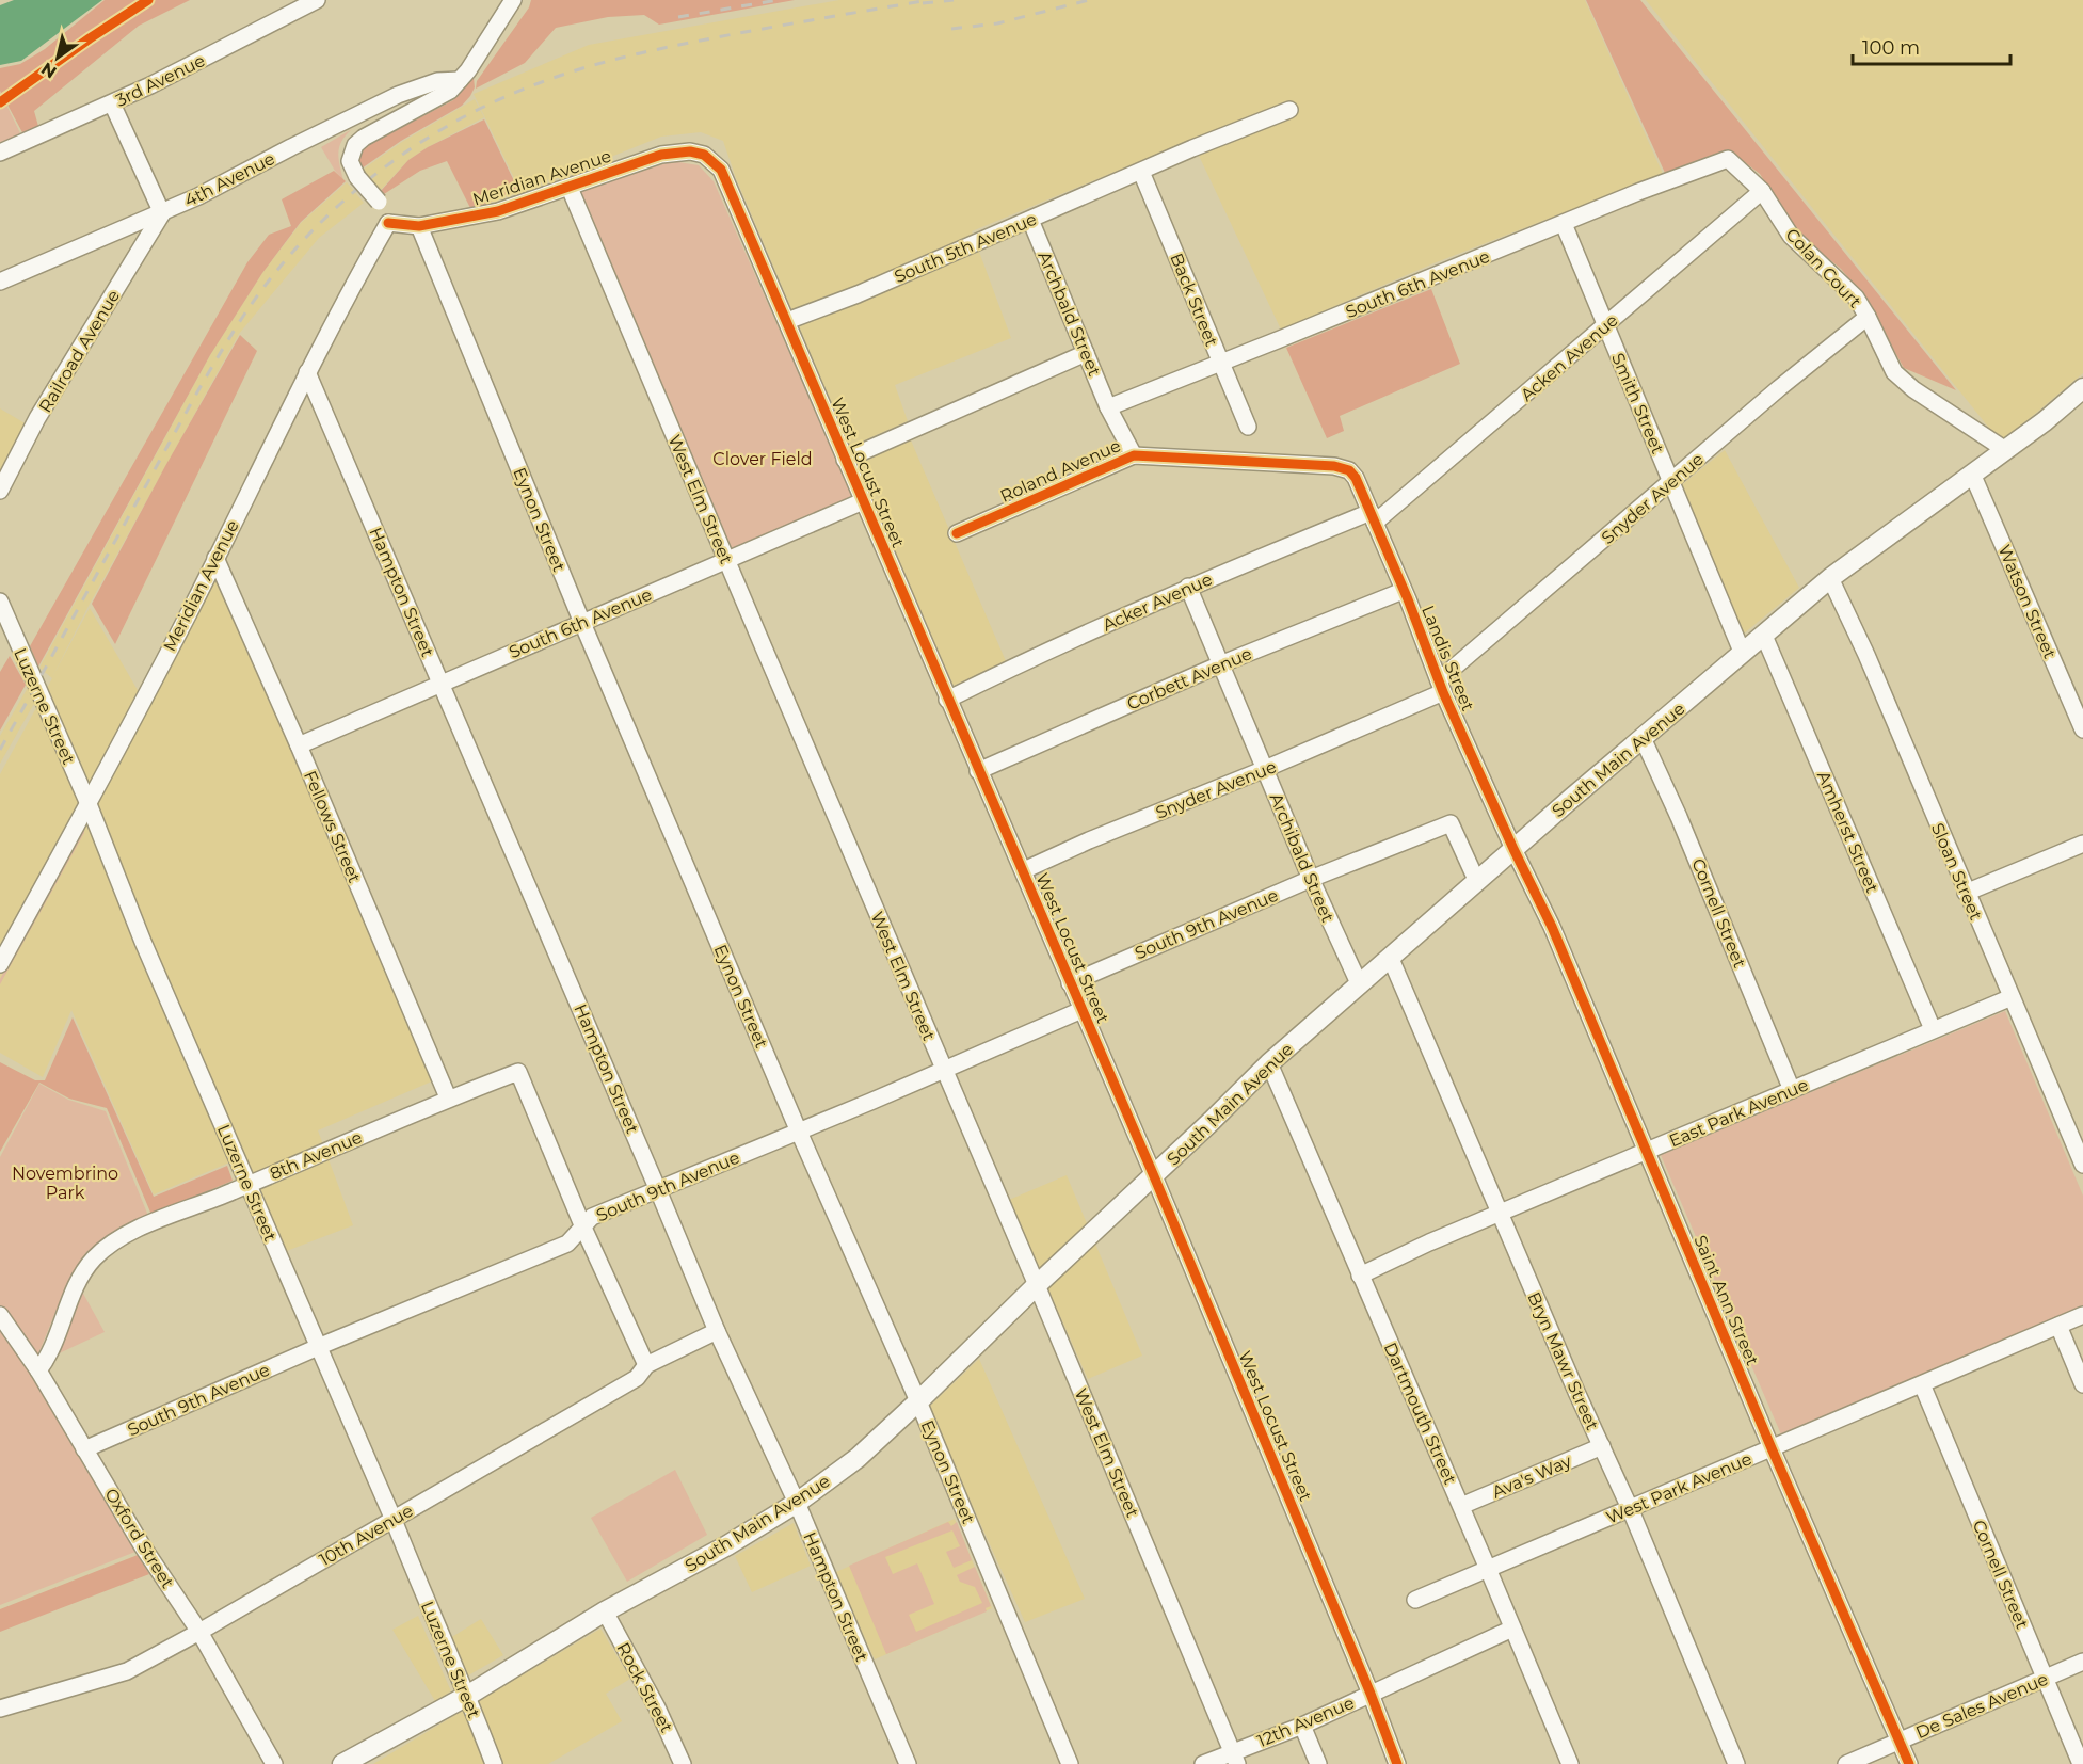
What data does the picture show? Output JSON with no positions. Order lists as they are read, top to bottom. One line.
{"streets":{"main road":["South Main Avenue"],"street":["3rd Avenue","Meridian Avenue","4th Avenue","South 5th Avenue","Colan Court","South 6th Avenue","Back Street","Archbald Street","Railroad Avenue","Acken Avenue","Smith Street","Roland Avenue","West Locust Street","Snyder Avenue","West Elm Street","Eynon Street","Hampton Street","Acker Avenue","Watson Street","Landis Street","Corbett Avenue","Luzerne Street","Fellows Street","Amherst Street","Archibald Street","Sloan Street","Cornell Street","South 9th Avenue","East Park Avenue","8th Avenue","Saint Ann Street","Bryn Mawr Street","Dartmouth Street","Ava's Way","West Park Avenue","10th Avenue","Oxford Street","Rock Street","De Sales Avenue","12th Avenue"]},"crossings":[["Meridian Avenue","West Locust Street"],["Meridian Avenue","West Elm Street"],["Meridian Avenue","Eynon Street"],["Meridian Avenue","Hampton Street"],["Meridian Avenue","Luzerne Street"],["Meridian Avenue","Fellows Street"],["4th Avenue","Railroad Avenue"],["South 5th Avenue","Back Street"],["South 5th Avenue","Archbald Street"],["South 5th Avenue","West Locust Street"],["Colan Court","South 6th Avenue"],["Colan Court","Acken Avenue"],["Colan Court","Snyder Avenue"],["Colan Court","South Main Avenue"],["South 6th Avenue","Back Street"],["South 6th Avenue","Archbald Street"],["South 6th Avenue","Smith Street"],["South 6th Avenue","West Locust Street"],["South 6th Avenue","West Elm Street"],["South 6th Avenue","Eynon Street"],["South 6th Avenue","Hampton Street"],["South 6th Avenue","Fellows Street"],["Acken Avenue","Smith Street"],["Acken Avenue","Acker Avenue"],["Acken Avenue","Landis Street"],["Smith Street","Snyder Avenue"],["Smith Street","South Main Avenue"],["Roland Avenue","Landis Street"],["West Locust Street","Snyder Avenue"],["West Locust Street","Acker Avenue"],["West Locust Street","Corbett Avenue"],["West Locust Street","South Main Avenue"],["West Locust Street","South 9th Avenue"],["West Locust Street","12th Avenue"],["Snyder Avenue","Landis Street"],["Snyder Avenue","Archibald Street"],["West Elm Street","South Main Avenue"],["West Elm Street","South 9th Avenue"],["West Elm Street","12th Avenue"],["Eynon Street","South Main Avenue"],["Eynon Street","South 9th Avenue"],["Hampton Street","South Main Avenue"],["Hampton Street","South 9th Avenue"],["Hampton Street","10th Avenue"],["Acker Avenue","Landis Street"],["Acker Avenue","Archibald Street"],["Watson Street","South Main Avenue"],["Landis Street","Corbett Avenue"],["Landis Street","South Main Avenue"],["Landis Street","Saint Ann Street"],["Corbett Avenue","Archibald Street"],["Luzerne Street","South Main Avenue"],["Luzerne Street","South 9th Avenue"],["Luzerne Street","8th Avenue"],["Luzerne Street","10th Avenue"],["South Main Avenue","Amherst Street"],["South Main Avenue","Archibald Street"],["South Main Avenue","Sloan Street"],["South Main Avenue","Cornell Street"],["South Main Avenue","South 9th Avenue"],["South Main Avenue","Saint Ann Street"],["South Main Avenue","Bryn Mawr Street"],["South Main Avenue","Dartmouth Street"],["South Main Avenue","Rock Street"],["Fellows Street","8th Avenue"],["Amherst Street","East Park Avenue"],["Archibald Street","South 9th Avenue"],["Sloan Street","East Park Avenue"],["Cornell Street","East Park Avenue"],["Cornell Street","West Park Avenue"],["Cornell Street","De Sales Avenue"],["South 9th Avenue","8th Avenue"],["South 9th Avenue","Oxford Street"],["East Park Avenue","Saint Ann Street"],["East Park Avenue","Bryn Mawr Street"],["East Park Avenue","Dartmouth Street"],["8th Avenue","Oxford Street"],["Saint Ann Street","West Park Avenue"],["Saint Ann Street","De Sales Avenue"],["Bryn Mawr Street","Ava's Way"],["Bryn Mawr Street","West Park Avenue"],["Dartmouth Street","Ava's Way"],["Dartmouth Street","West Park Avenue"],["Dartmouth Street","12th Avenue"],["10th Avenue","Oxford Street"]],"parks":["Clover Field","Novembrino Park"],"scale_bar":"100 m","north":"bottom left"}
